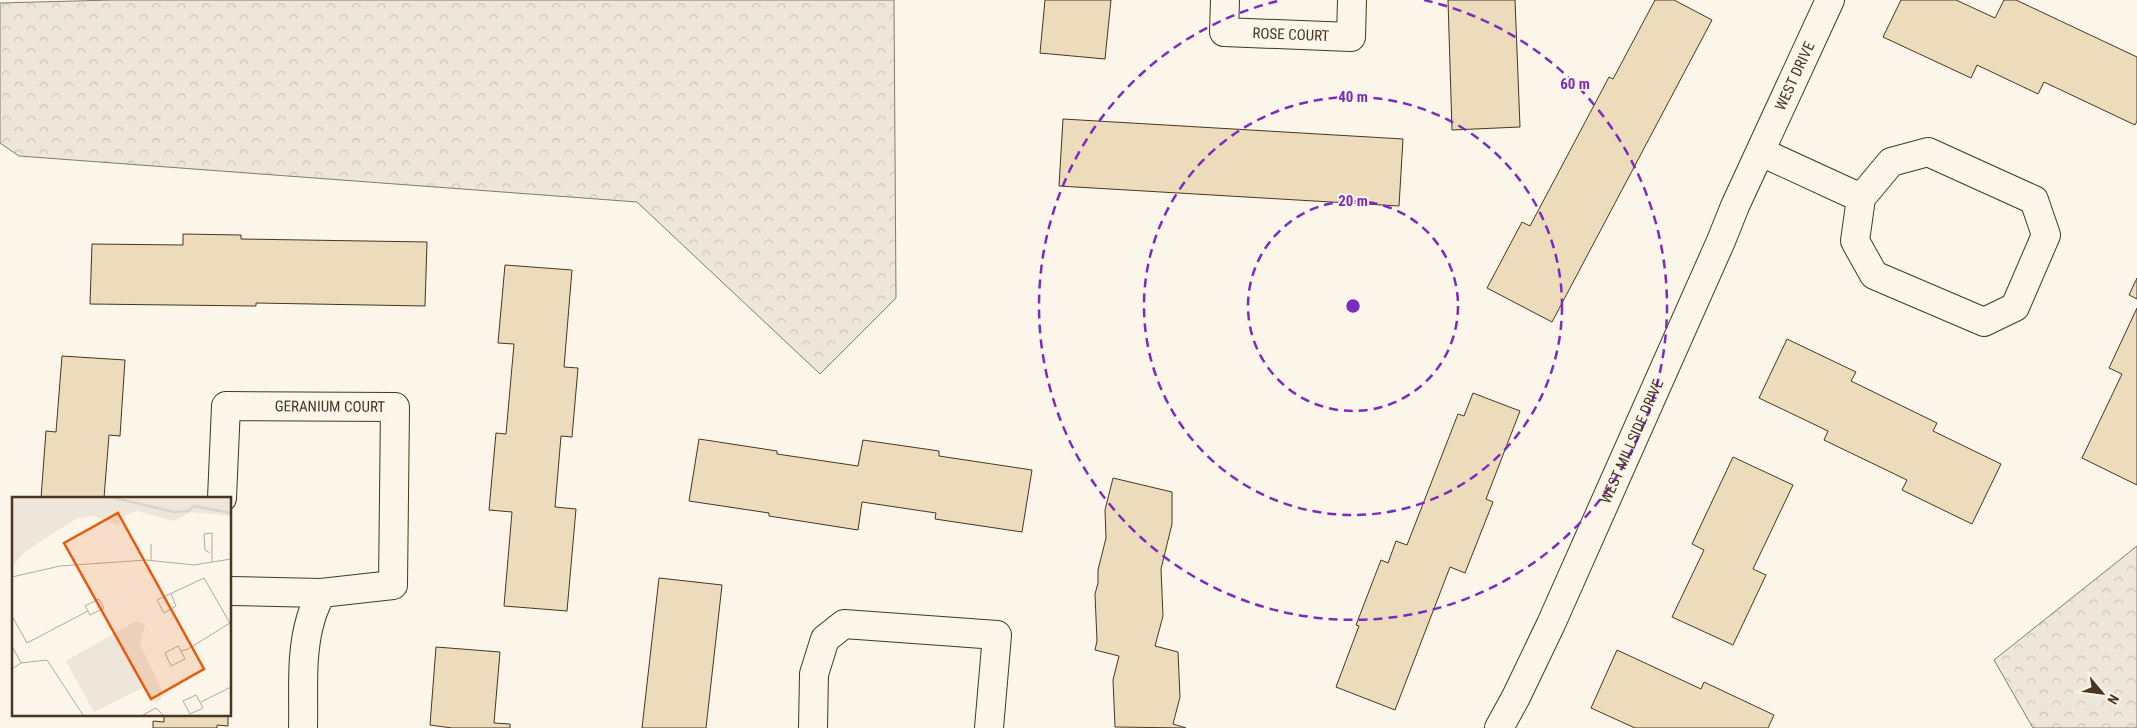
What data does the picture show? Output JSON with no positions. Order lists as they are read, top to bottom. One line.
{"streets":{"street":["ROSE COURT","WEST DRIVE","GERANIUM COURT","WEST MILLSIDE DRIVE"]},"crossings":[["WEST DRIVE","WEST MILLSIDE DRIVE"]],"north":"bottom right","rings":["60 m","40 m","20 m"]}
